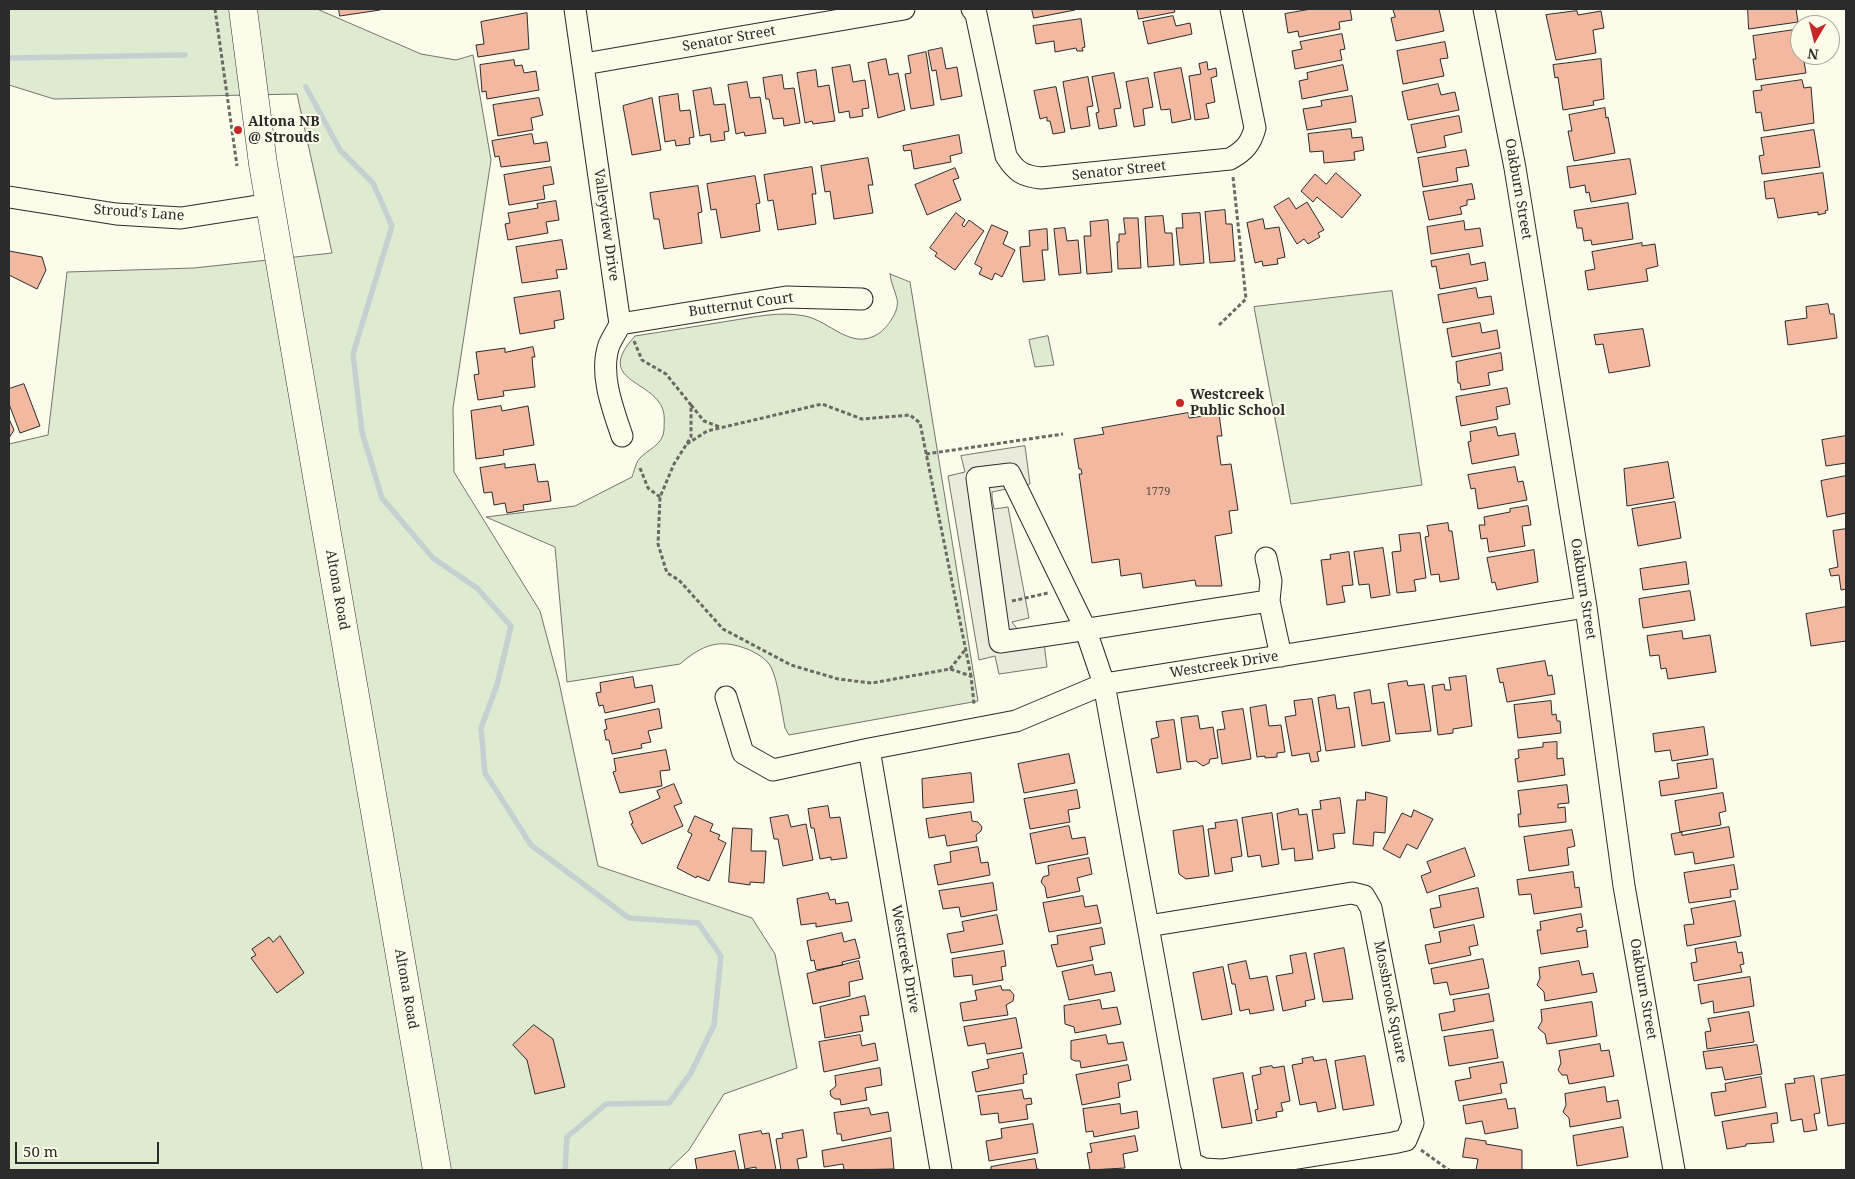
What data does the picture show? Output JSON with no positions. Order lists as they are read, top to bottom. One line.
{"streets":{"main road":["Altona Road"],"street":["Senator Street","Oakburn Street","Stroud's Lane","Valleyview Drive","Butternut Court","Westcreek Drive","Mossbrook Square"]},"crossings":[["Senator Street","Valleyview Drive"],["Oakburn Street","Westcreek Drive"],["Stroud's Lane","Altona Road"],["Valleyview Drive","Butternut Court"]],"places":["Altona NB @ Strouds","Westcreek Public School"],"house_numbers":["1779"],"scale_bar":"50 m","north":"bottom"}
